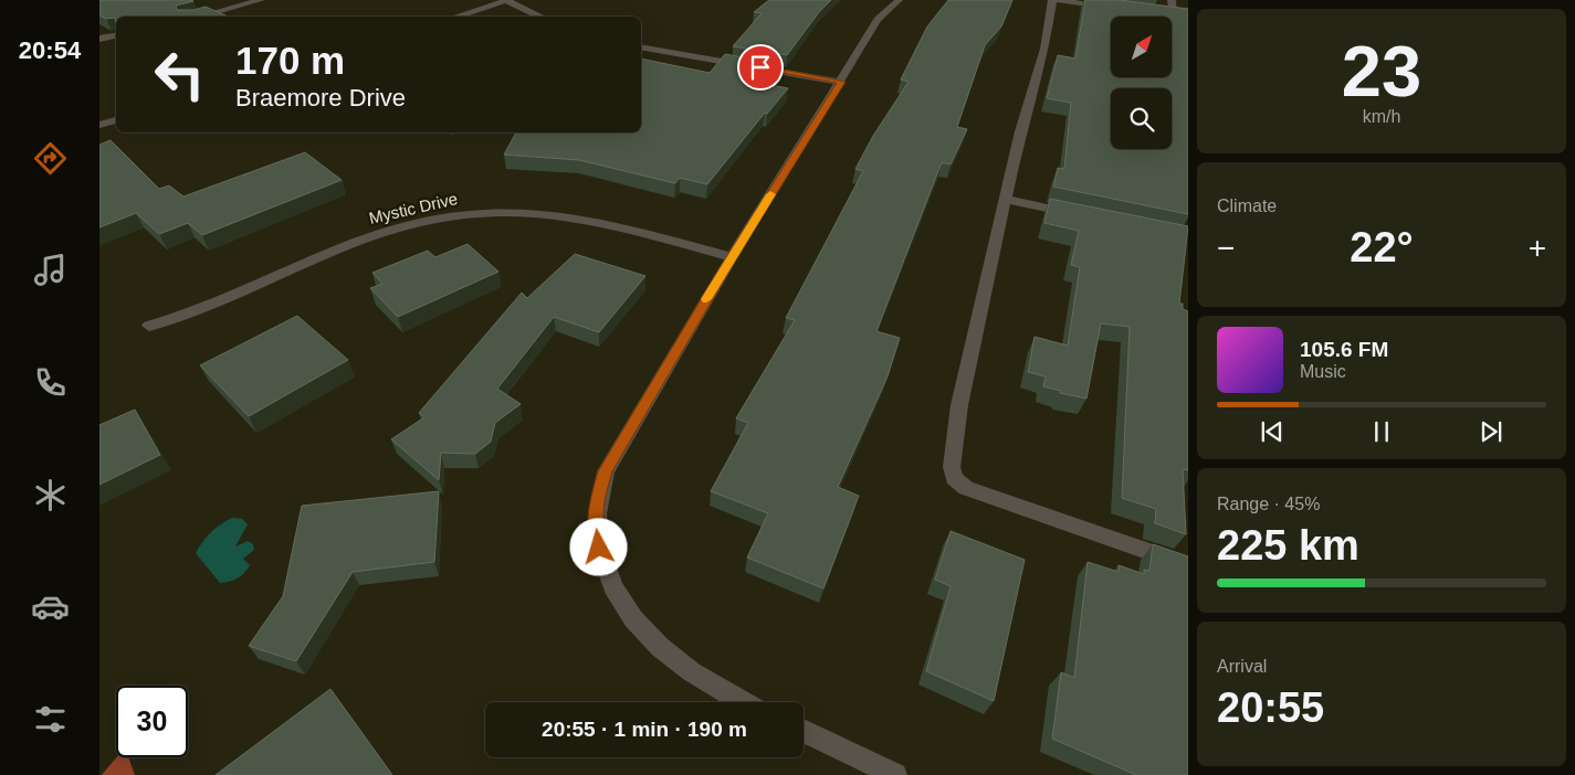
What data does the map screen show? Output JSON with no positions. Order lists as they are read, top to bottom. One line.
{"streets":{"street":["Mystic Drive"]},"north":"top right","page":{"tabs":"20:54","tile":[["23","km/h"],"Climate",["Range · 45%","225 km"],["Arrival","20:55"]],"turn":["170 m","Braemore Drive"],"heat":["−","22°","+"],"song":["105.6 FM","Music"],"limit":"30","trip":"20:55 · 1 min · 190 m"}}
